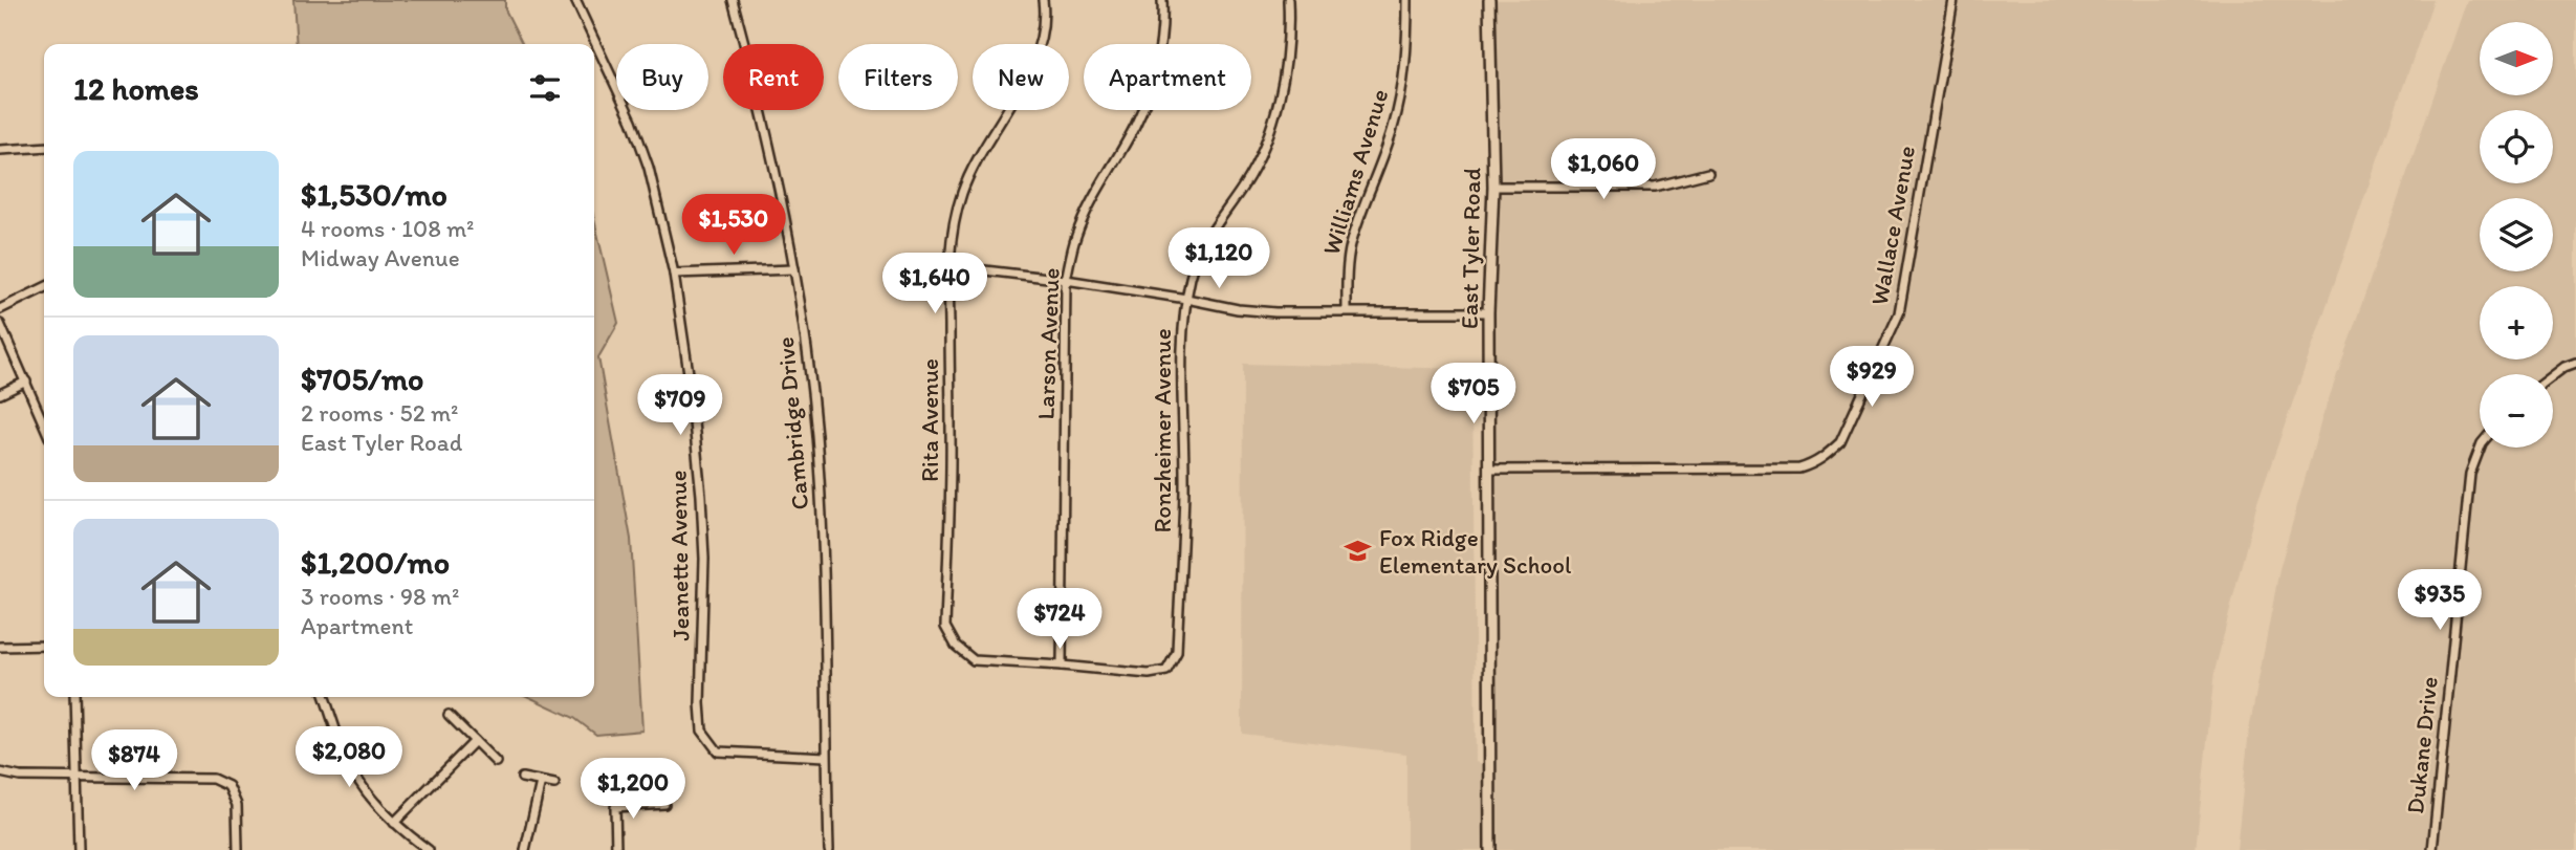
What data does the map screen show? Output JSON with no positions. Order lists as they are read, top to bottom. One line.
{"streets":{"street":["Williams Avenue","Wallace Avenue","East Tyler Road","Larson Avenue","Rita Avenue","Cambridge Drive","Ronzheimer Avenue","Jeanette Avenue","Dukane Drive"]},"crossings":[["Wallace Avenue","East Tyler Road"],["Larson Avenue","Rita Avenue"],["Larson Avenue","Ronzheimer Avenue"],["Rita Avenue","Ronzheimer Avenue"],["Cambridge Drive","Jeanette Avenue"]],"places":{"school or university":["Fox Ridge Elementary School"]},"north":"right","page":{"map_buttons":["+","−"],"chip":["Buy","Rent","Filters","New","Apartment"],"heading":"12 homes","list":[{"name":"$1,530/mo","note":"4 rooms · 108 m² · Midway Avenue"},{"name":"$705/mo","note":"2 rooms · 52 m² · East Tyler Road"},{"name":"$1,200/mo","note":"3 rooms · 98 m² · Apartment"}],"price":["$1,060","$1,530","$1,120","$1,640","$929","$705","$709","$935","$724","$2,080","$874","$1,200"]}}
